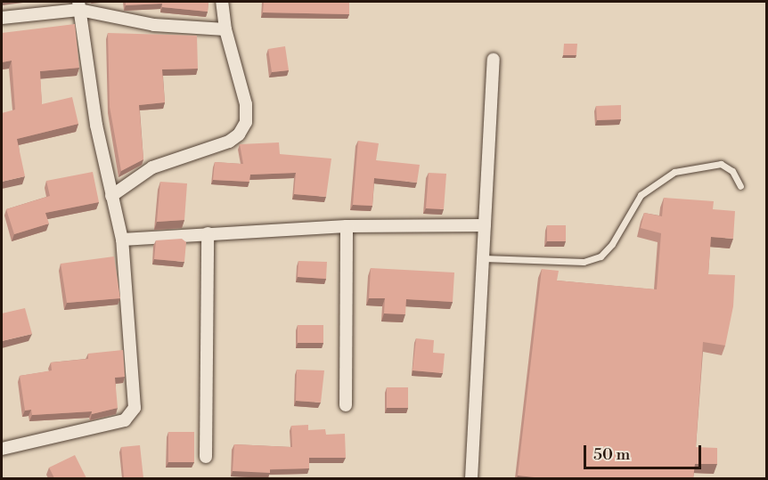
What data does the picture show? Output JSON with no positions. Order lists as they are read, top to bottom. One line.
{"scale_bar":"50 m"}
